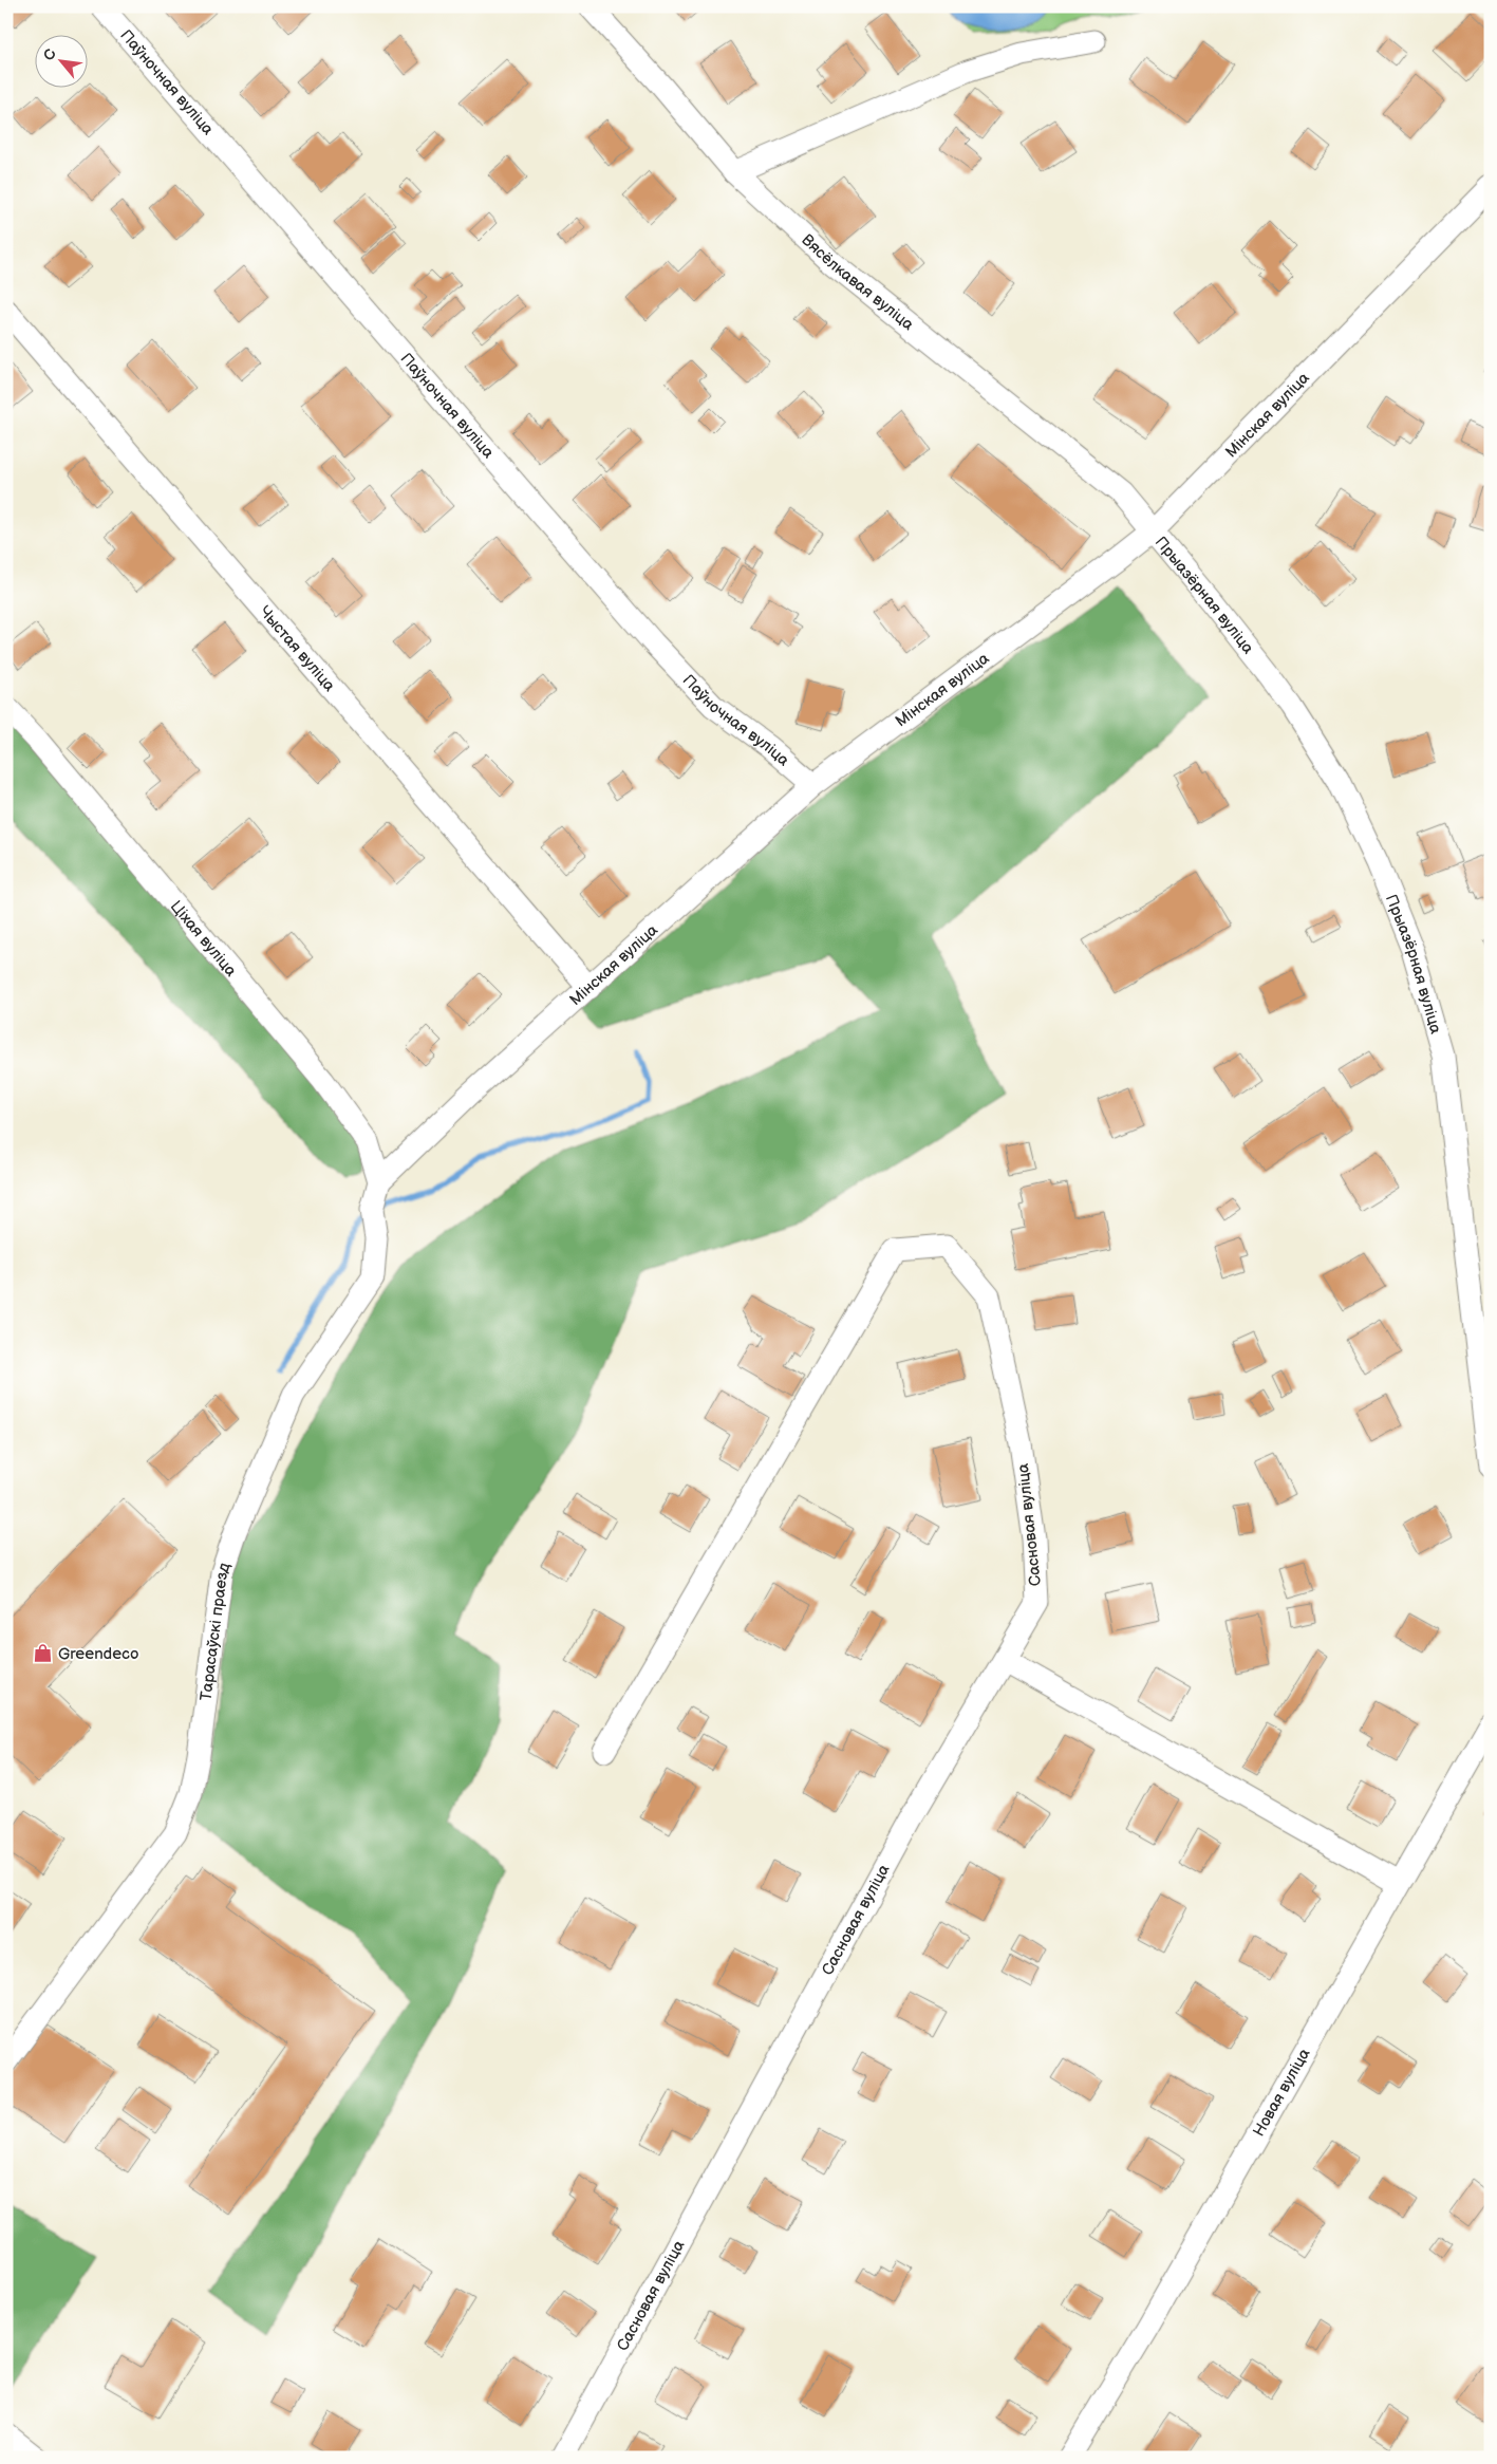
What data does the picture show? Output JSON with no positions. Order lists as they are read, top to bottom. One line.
{"streets":{"street":["Паўночная вуліца","Вясёлкавая вуліца","Мінская вуліца","Прыазёрная вуліца","Чыстая вуліца","Ціхая вуліца","Сасновая вуліца","Тарасаўскі праезд","Новая вуліца"]},"crossings":[["Паўночная вуліца","Мінская вуліца"],["Вясёлкавая вуліца","Мінская вуліца"],["Вясёлкавая вуліца","Прыазёрная вуліца"],["Мінская вуліца","Прыазёрная вуліца"],["Мінская вуліца","Чыстая вуліца"],["Мінская вуліца","Ціхая вуліца"],["Мінская вуліца","Тарасаўскі праезд"],["Ціхая вуліца","Тарасаўскі праезд"]],"places":{"shop":["Greendeco"]},"north":"top left"}
